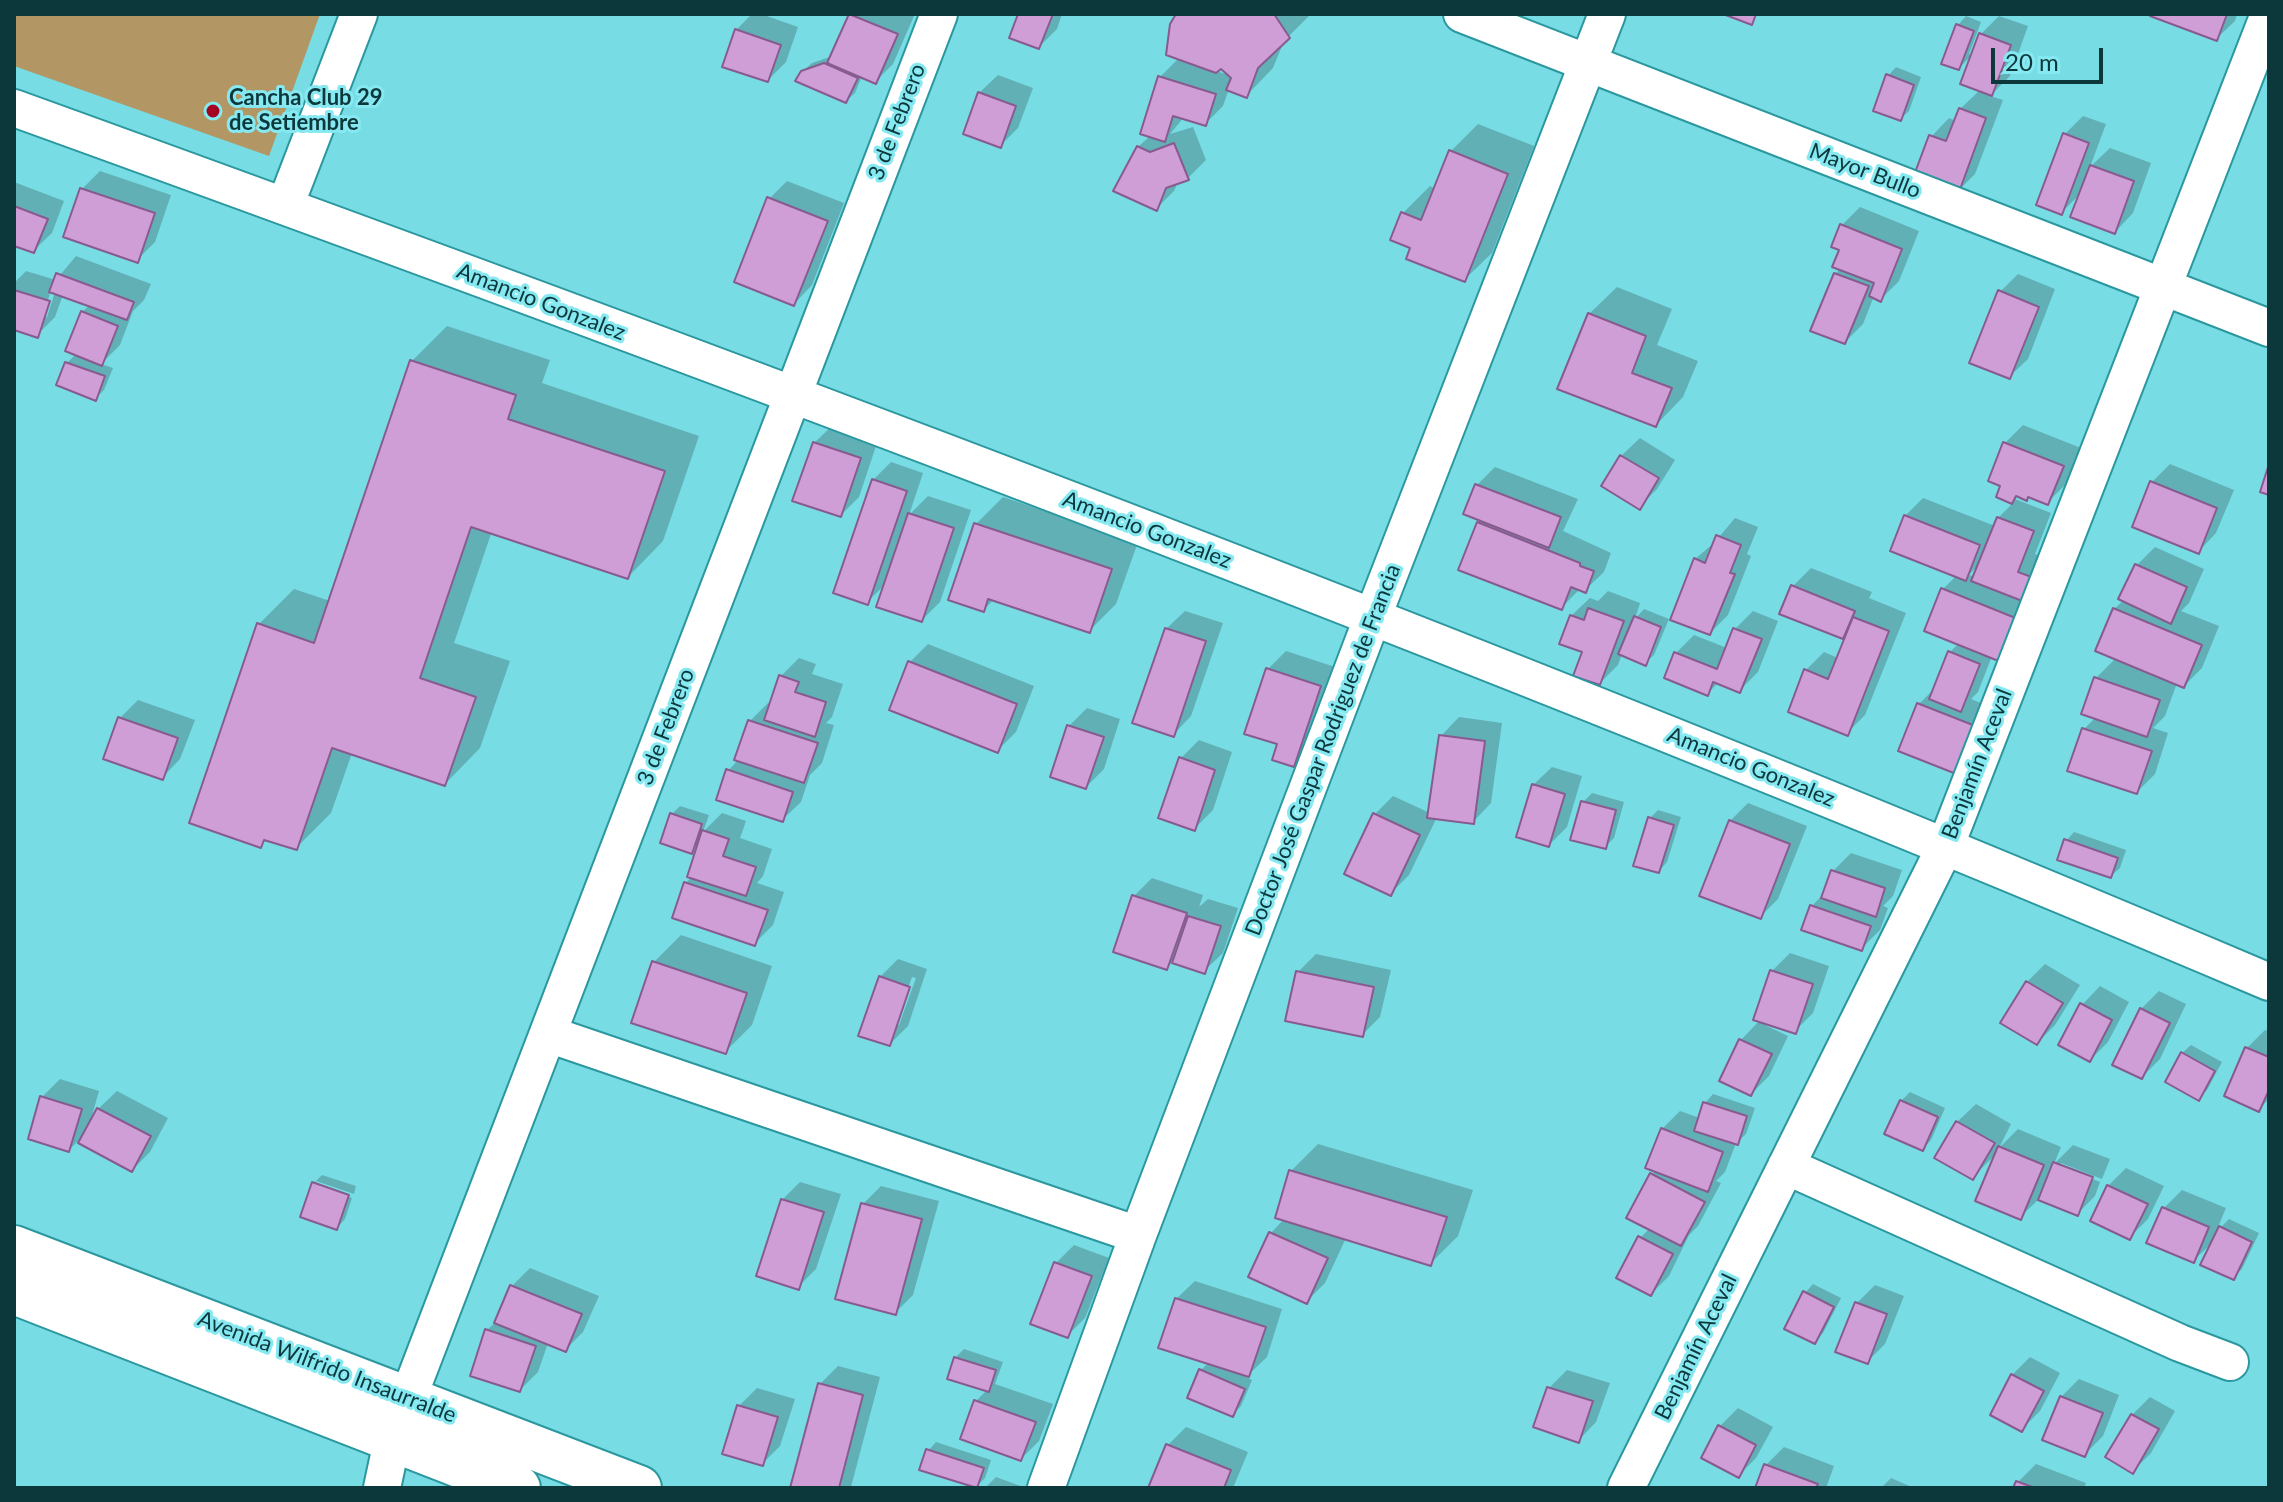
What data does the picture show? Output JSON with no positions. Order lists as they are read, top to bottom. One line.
{"streets":{"street":["3 de Febrero","Mayor Bullo","Amancio Gonzalez","Doctor José Gaspar Rodriguez de Francia","Benjamín Aceval","Avenida Wilfrido Insaurralde"]},"crossings":[["3 de Febrero","Amancio Gonzalez"],["3 de Febrero","Avenida Wilfrido Insaurralde"],["Mayor Bullo","Doctor José Gaspar Rodriguez de Francia"],["Mayor Bullo","Benjamín Aceval"],["Amancio Gonzalez","Doctor José Gaspar Rodriguez de Francia"],["Amancio Gonzalez","Benjamín Aceval"]],"places":["Cancha Club 29 de Setiembre"],"scale_bar":"20 m"}
